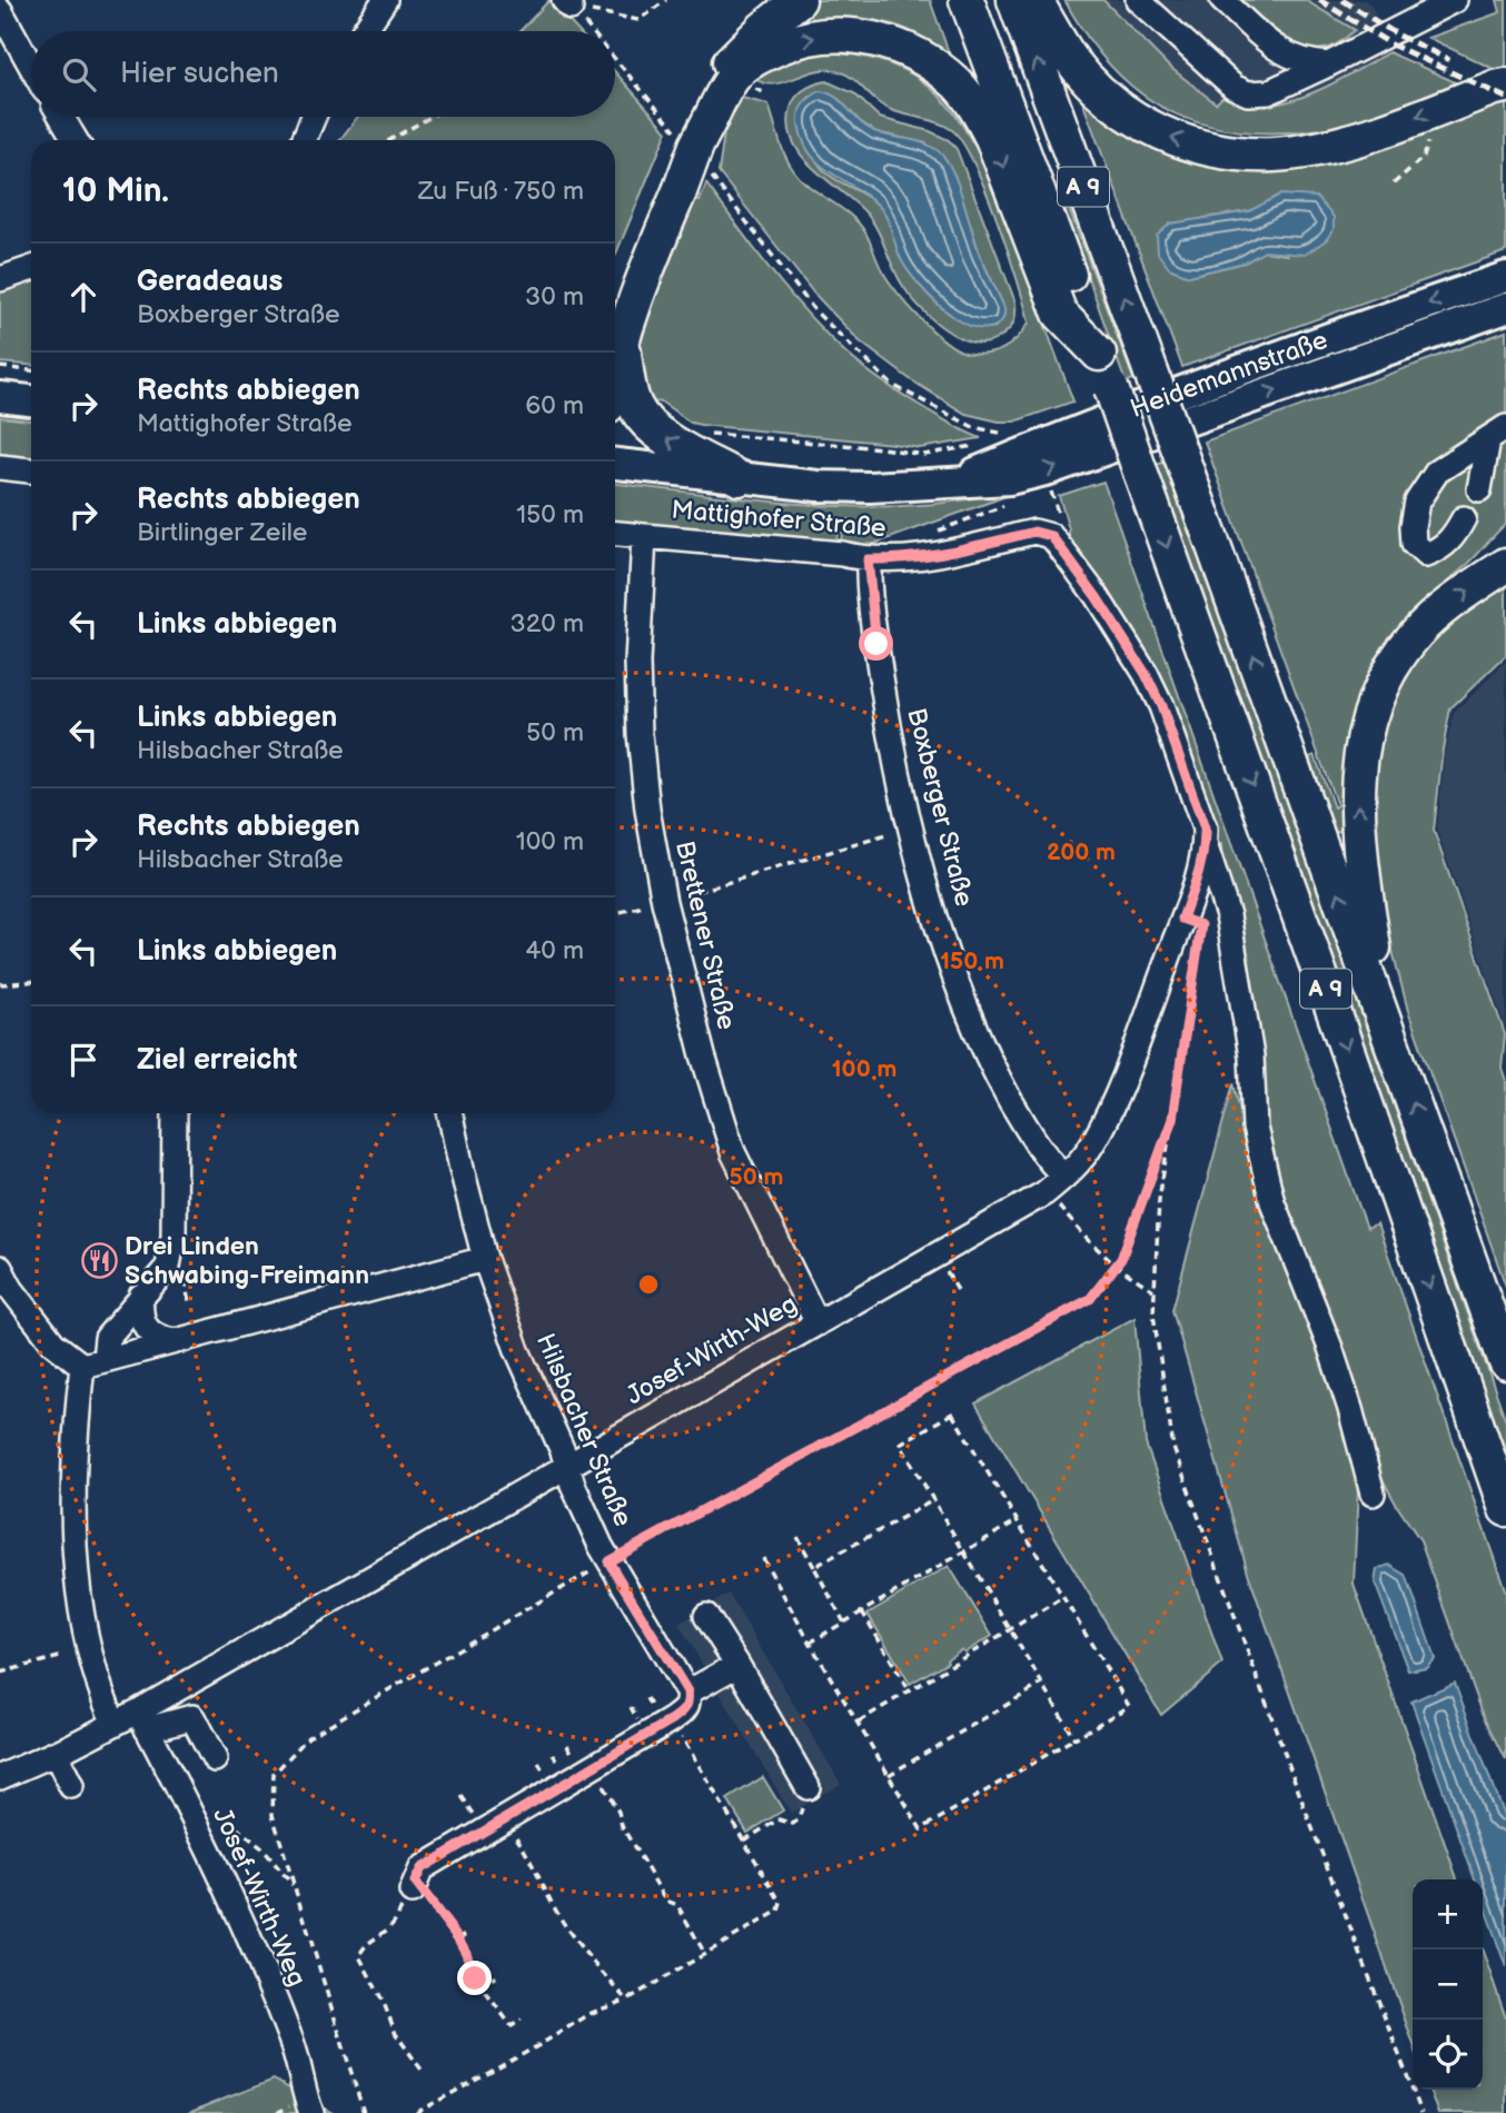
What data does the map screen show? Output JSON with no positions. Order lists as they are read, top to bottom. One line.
{"streets":{"highway":["A 9"],"main road":["Heidemannstraße"],"street":["Mattighofer Straße","Boxberger Straße","Brettener Straße","Josef-Wirth-Weg","Hilsbacher Straße"]},"crossings":[["Mattighofer Straße","Boxberger Straße"],["Mattighofer Straße","Brettener Straße"],["Mattighofer Straße","Josef-Wirth-Weg"],["Boxberger Straße","Josef-Wirth-Weg"],["Brettener Straße","Josef-Wirth-Weg"],["Josef-Wirth-Weg","Hilsbacher Straße"]],"places":{"restaurant":["Drei Linden Schwabing-Freimann"]},"page":{"search":"Hier suchen","heading":["10 Min.","Zu Fuß · 750 m"],"list":[["Geradeaus","Boxberger Straße","30 m"],["Rechts abbiegen","Mattighofer Straße","60 m"],["Rechts abbiegen","Birtlinger Zeile","150 m"],["Links abbiegen","320 m"],["Links abbiegen","Hilsbacher Straße","50 m"],["Rechts abbiegen","Hilsbacher Straße","100 m"],["Links abbiegen","40 m"],"Ziel erreicht"],"map_buttons":["+","−"]},"rings":["200 m","150 m","100 m","50 m"]}
